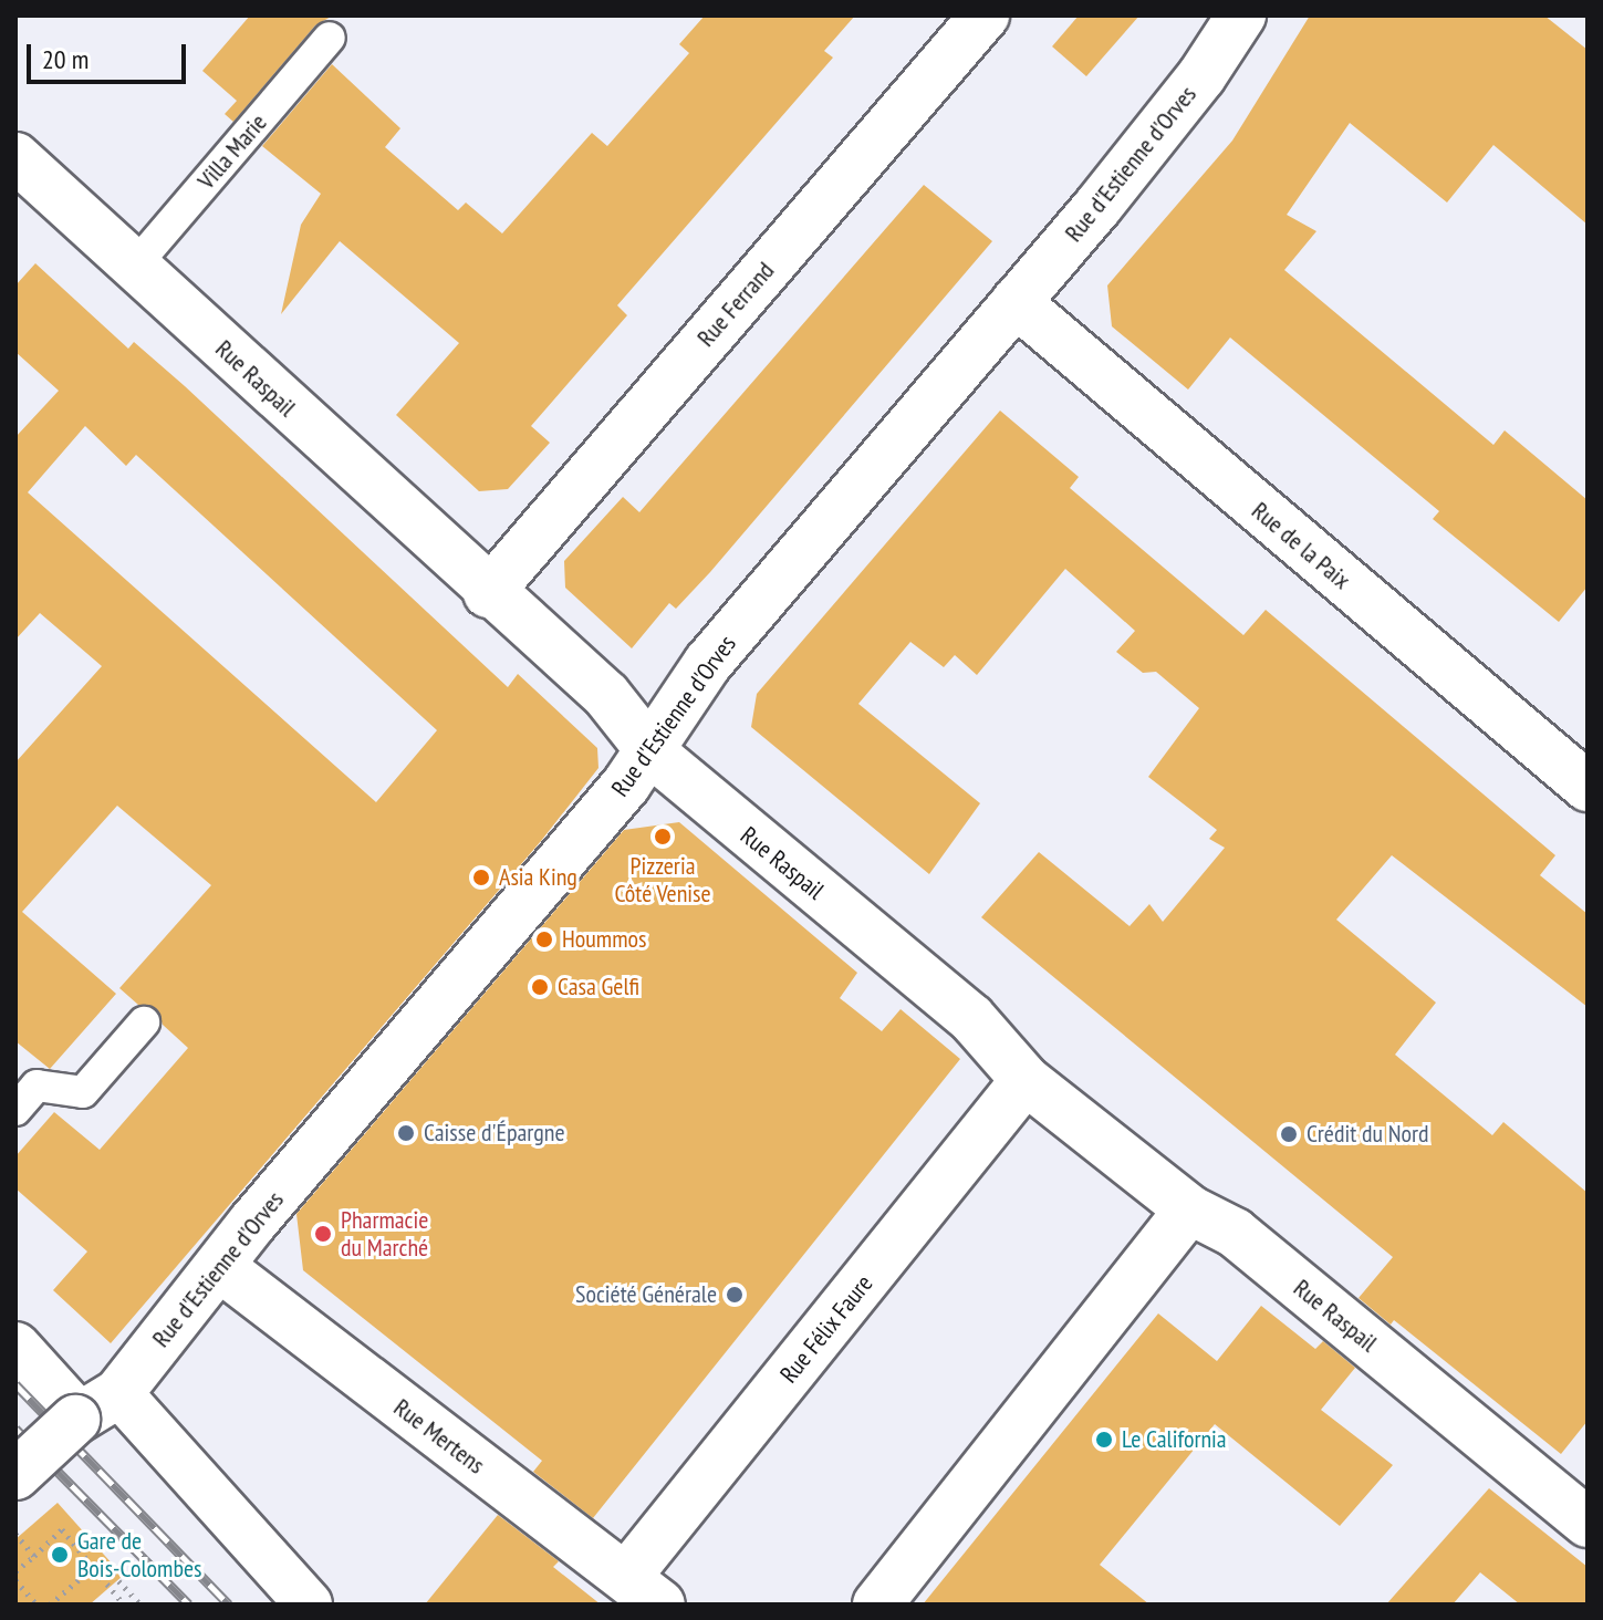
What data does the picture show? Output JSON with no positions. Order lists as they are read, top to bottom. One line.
{"streets":{"street":["Rue d'Estienne d'Orves","Rue Ferrand","Rue Raspail","Rue de la Paix","Rue Félix Faure","Rue Mertens"],"lane":["Villa Marie"]},"crossings":[["Villa Marie","Rue Raspail"],["Rue d'Estienne d'Orves","Rue Raspail"],["Rue d'Estienne d'Orves","Rue de la Paix"],["Rue d'Estienne d'Orves","Rue Mertens"],["Rue Ferrand","Rue Raspail"],["Rue Raspail","Rue Félix Faure"],["Rue Félix Faure","Rue Mertens"]],"places":["Pizzeria Côté Venise","Asia King","Hoummos","Casa Gelfi","Caisse d'Épargne","Crédit du Nord","Pharmacie du Marché","Société Générale","Le California","Gare de Bois-Colombes"],"scale_bar":"20 m"}
